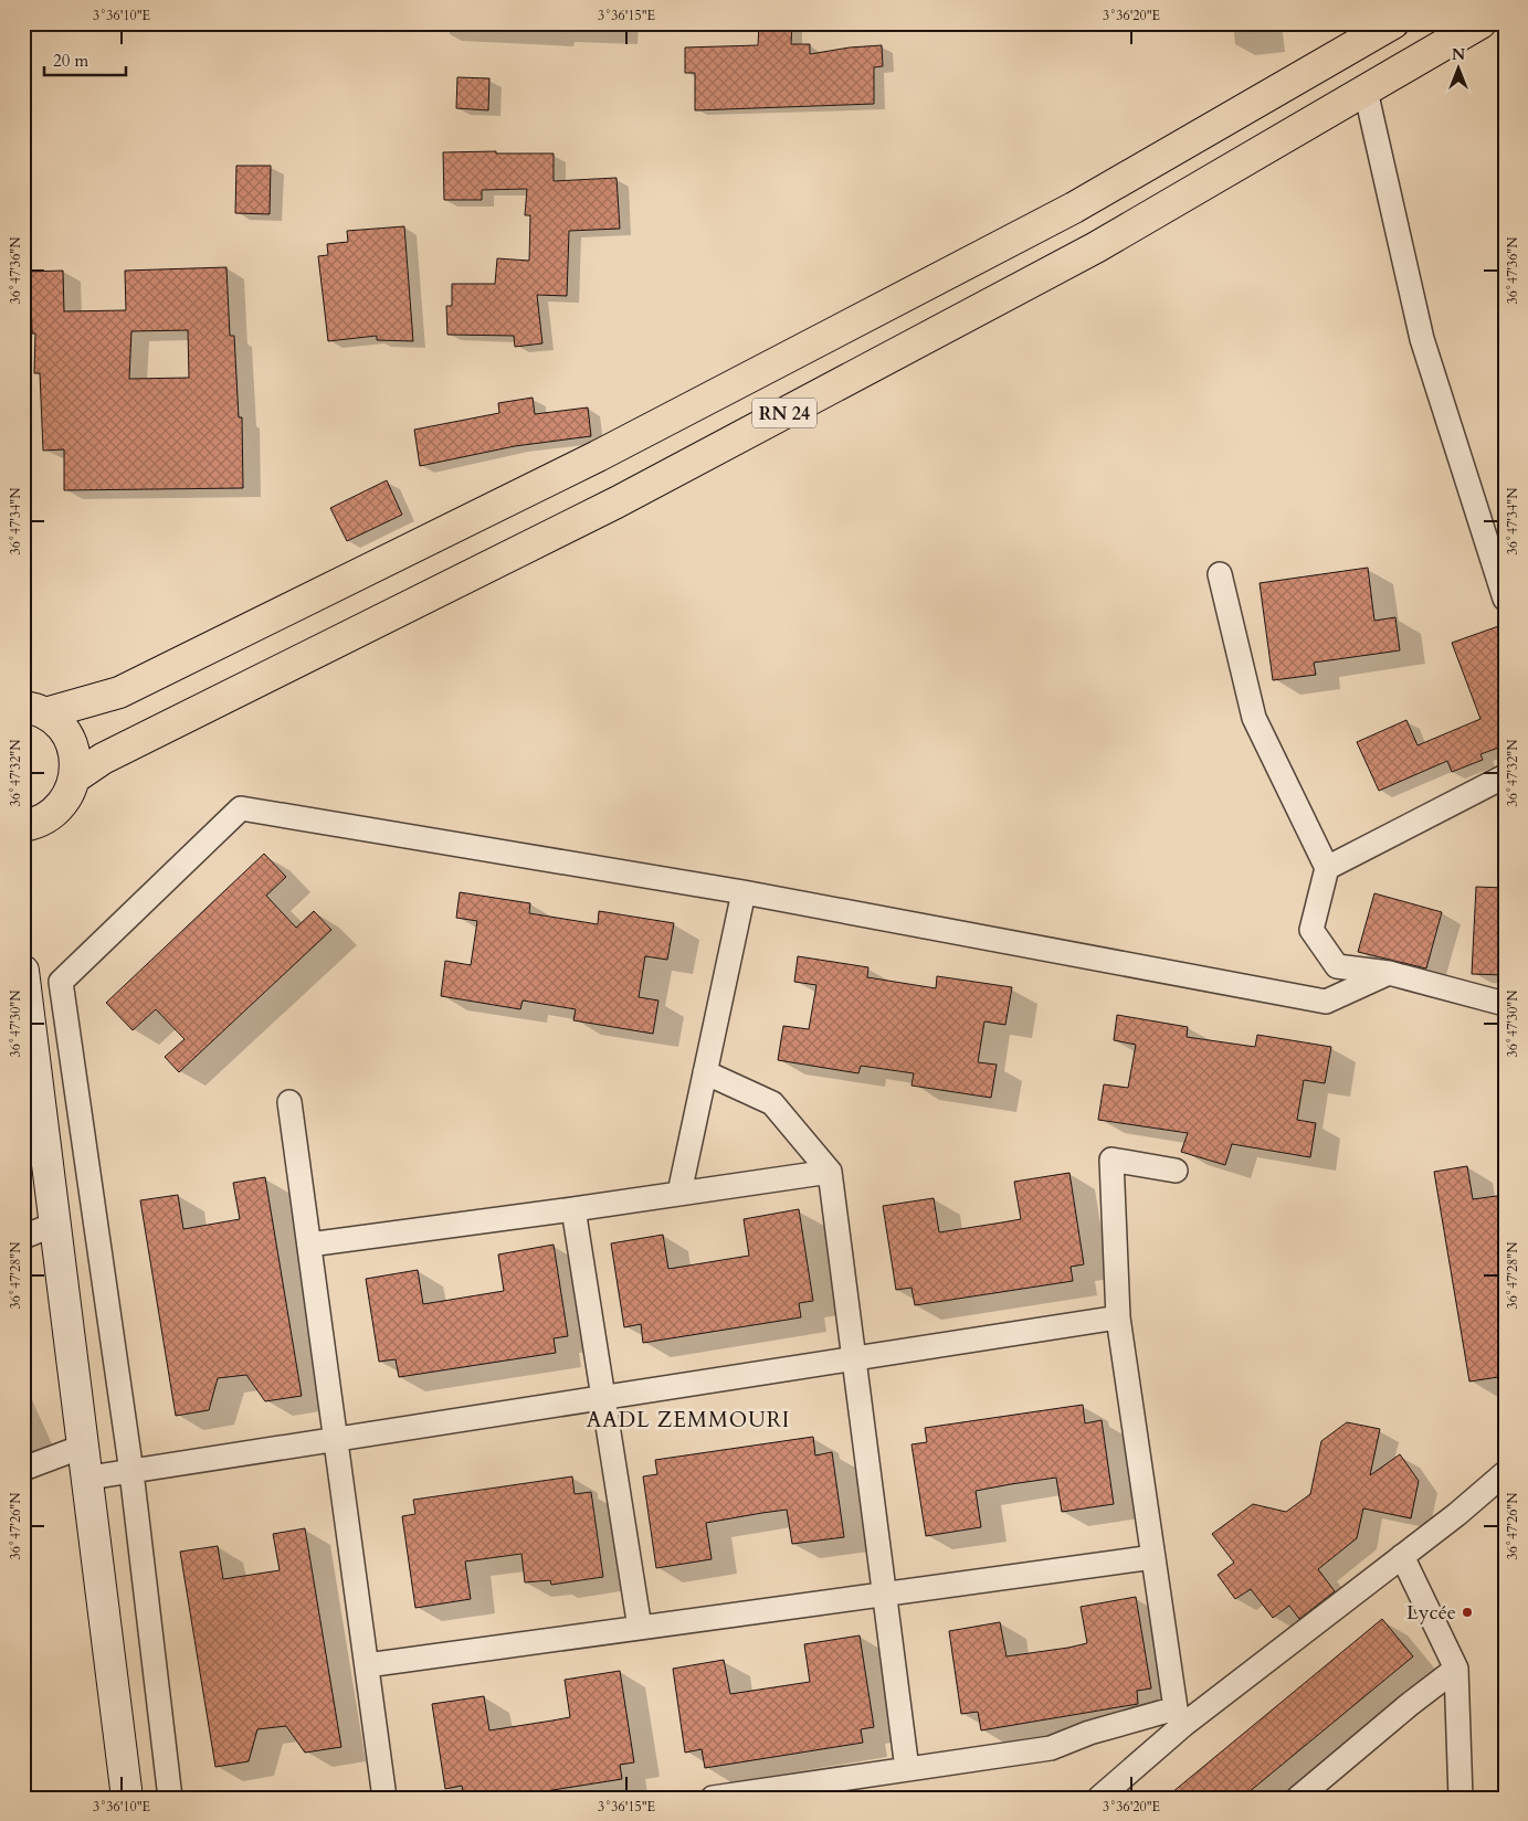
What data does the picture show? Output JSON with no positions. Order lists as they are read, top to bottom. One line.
{"streets":{"highway":["RN 24"]},"districts":["AADL ZEMMOURI"],"places":["Lycée"],"scale_bar":"20 m","north":"top","coordinates":["3°36'10\"E","3°36'15\"E","3°36'20\"E","36°47'36\"N","36°47'34\"N","36°47'32\"N","36°47'30\"N","36°47'28\"N","36°47'26\"N"]}
